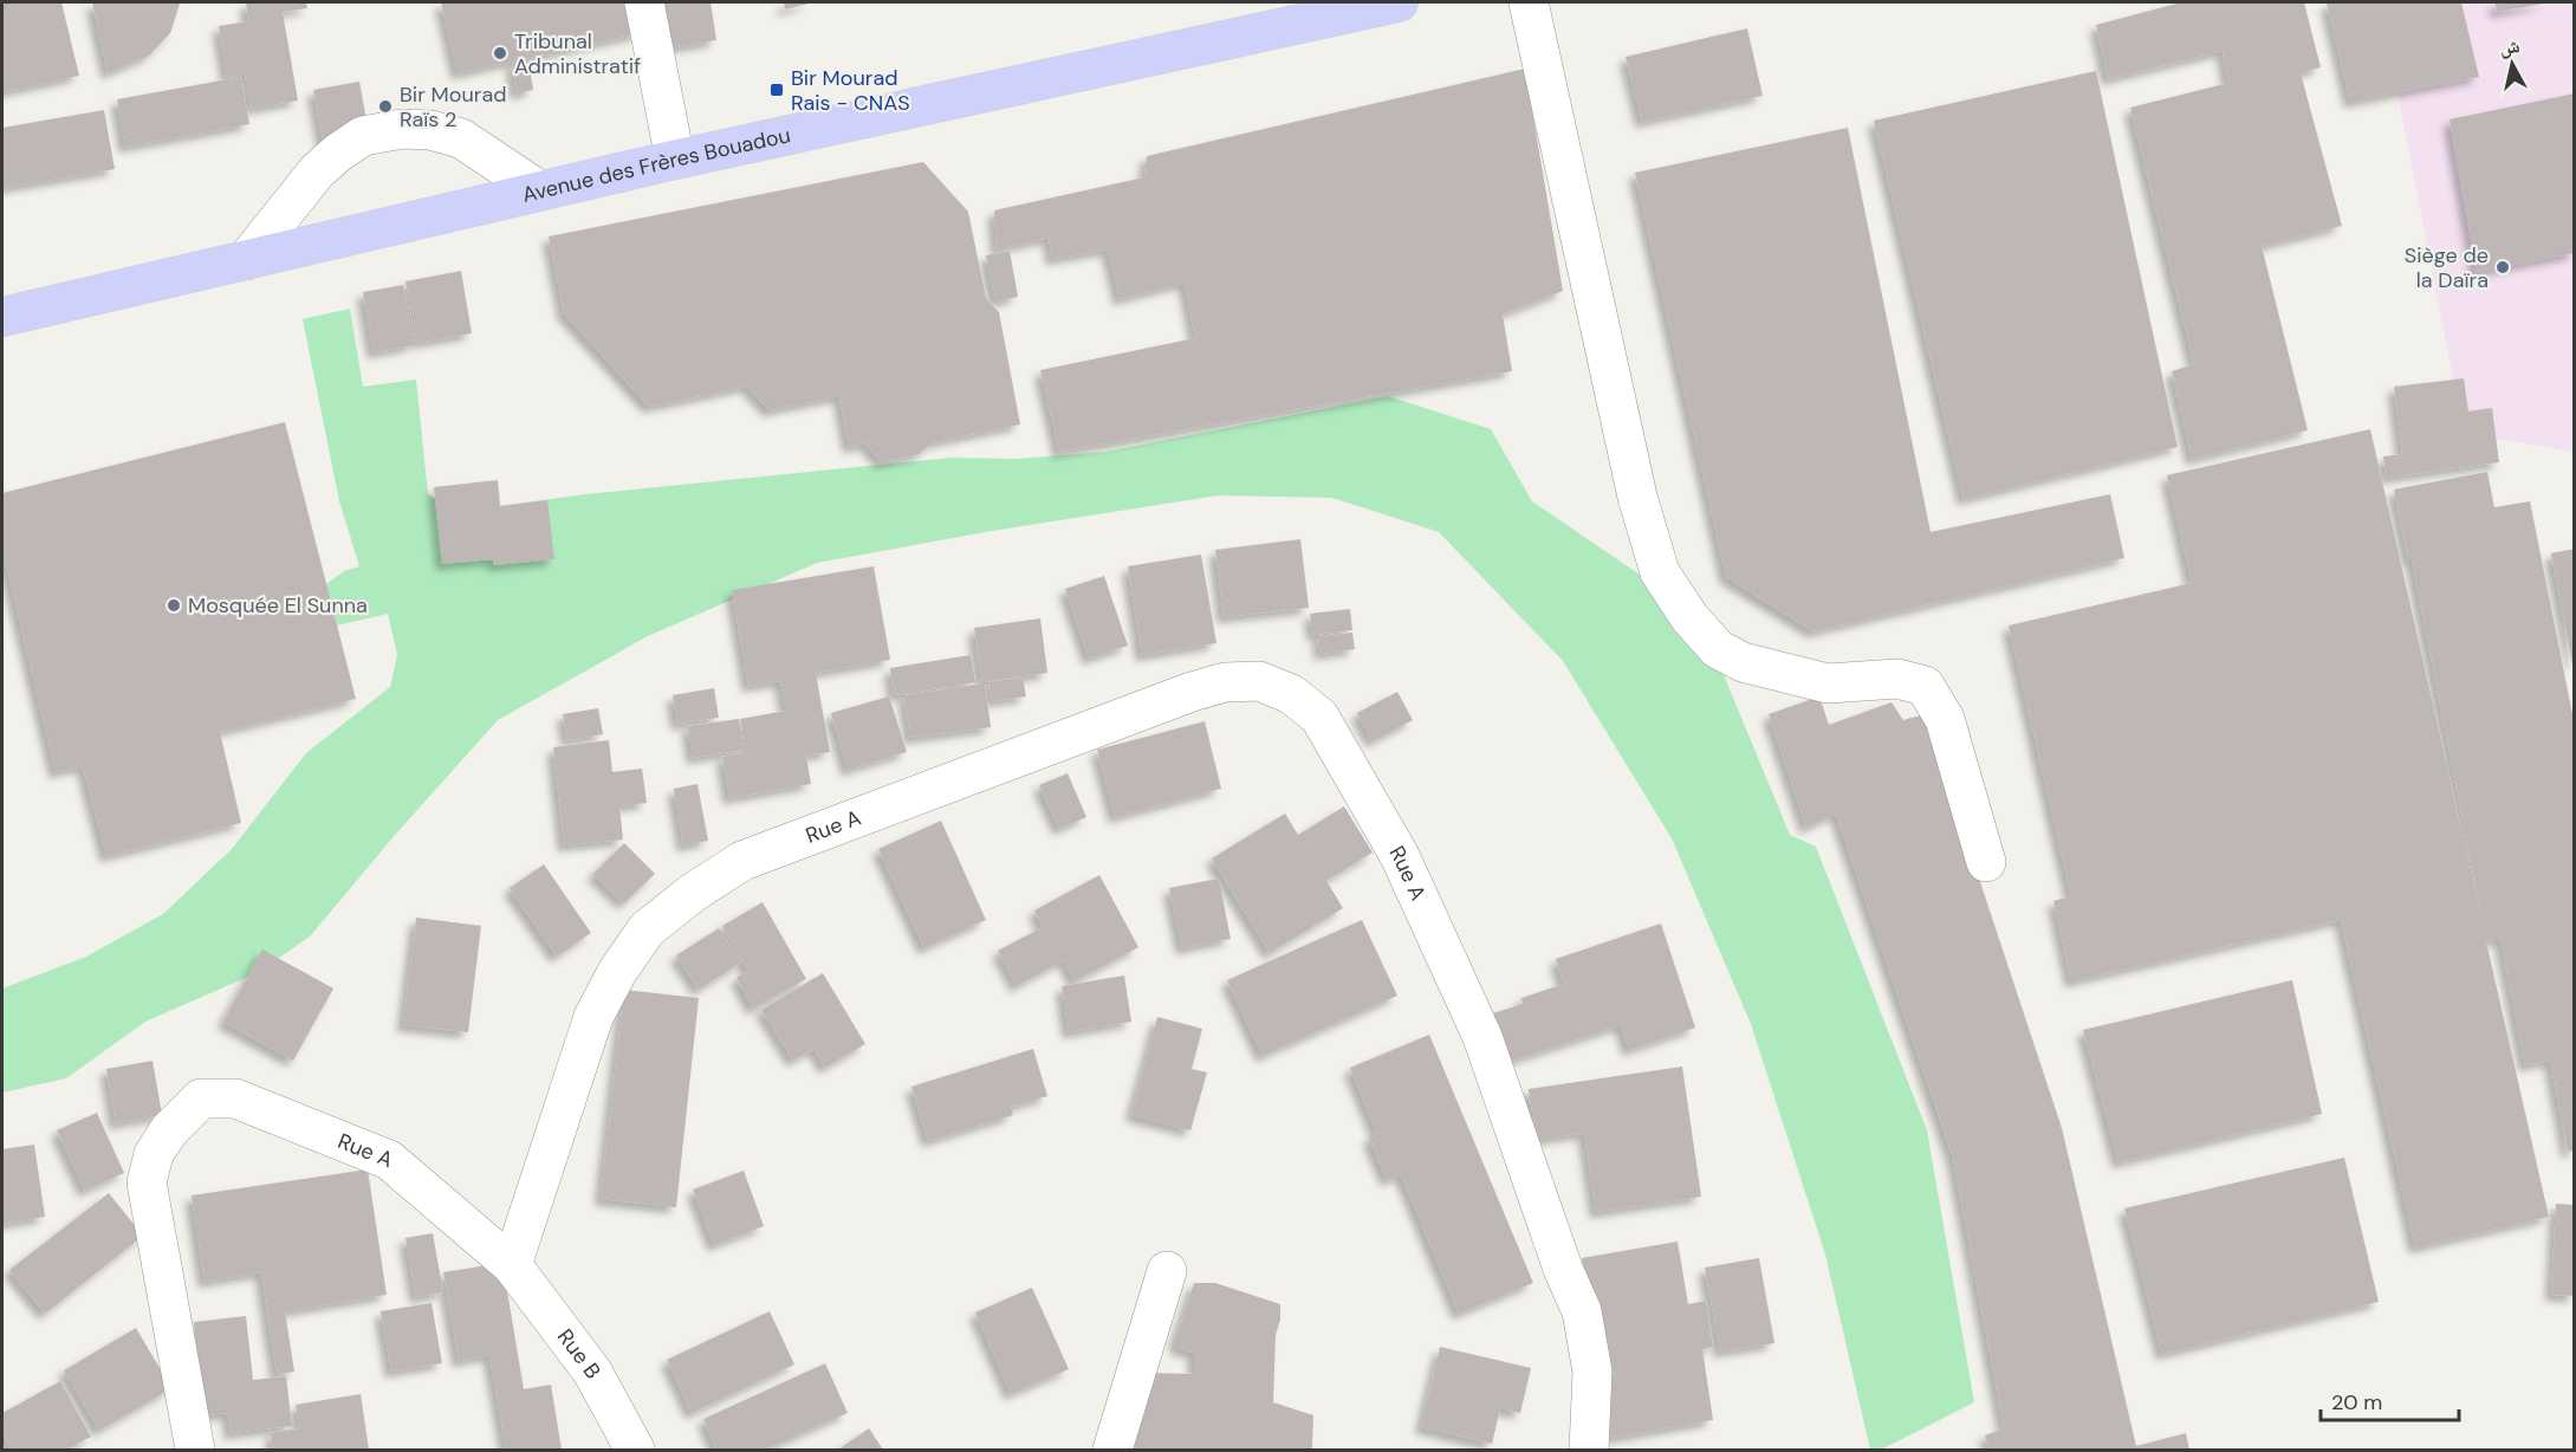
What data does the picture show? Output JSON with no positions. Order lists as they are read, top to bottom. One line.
{"streets":{"main road":["Avenue des Frères Bouadou"],"street":["Rue A","Rue B"]},"crossings":[["Rue A","Rue B"]],"places":{"other":["Tribunal Administratif","Bir Mourad Raïs 2","Siège de la Daïra","Mosquée El Sunna"],"transit":["Bir Mourad Rais - CNAS"]},"scale_bar":"20 m","north":"top"}
